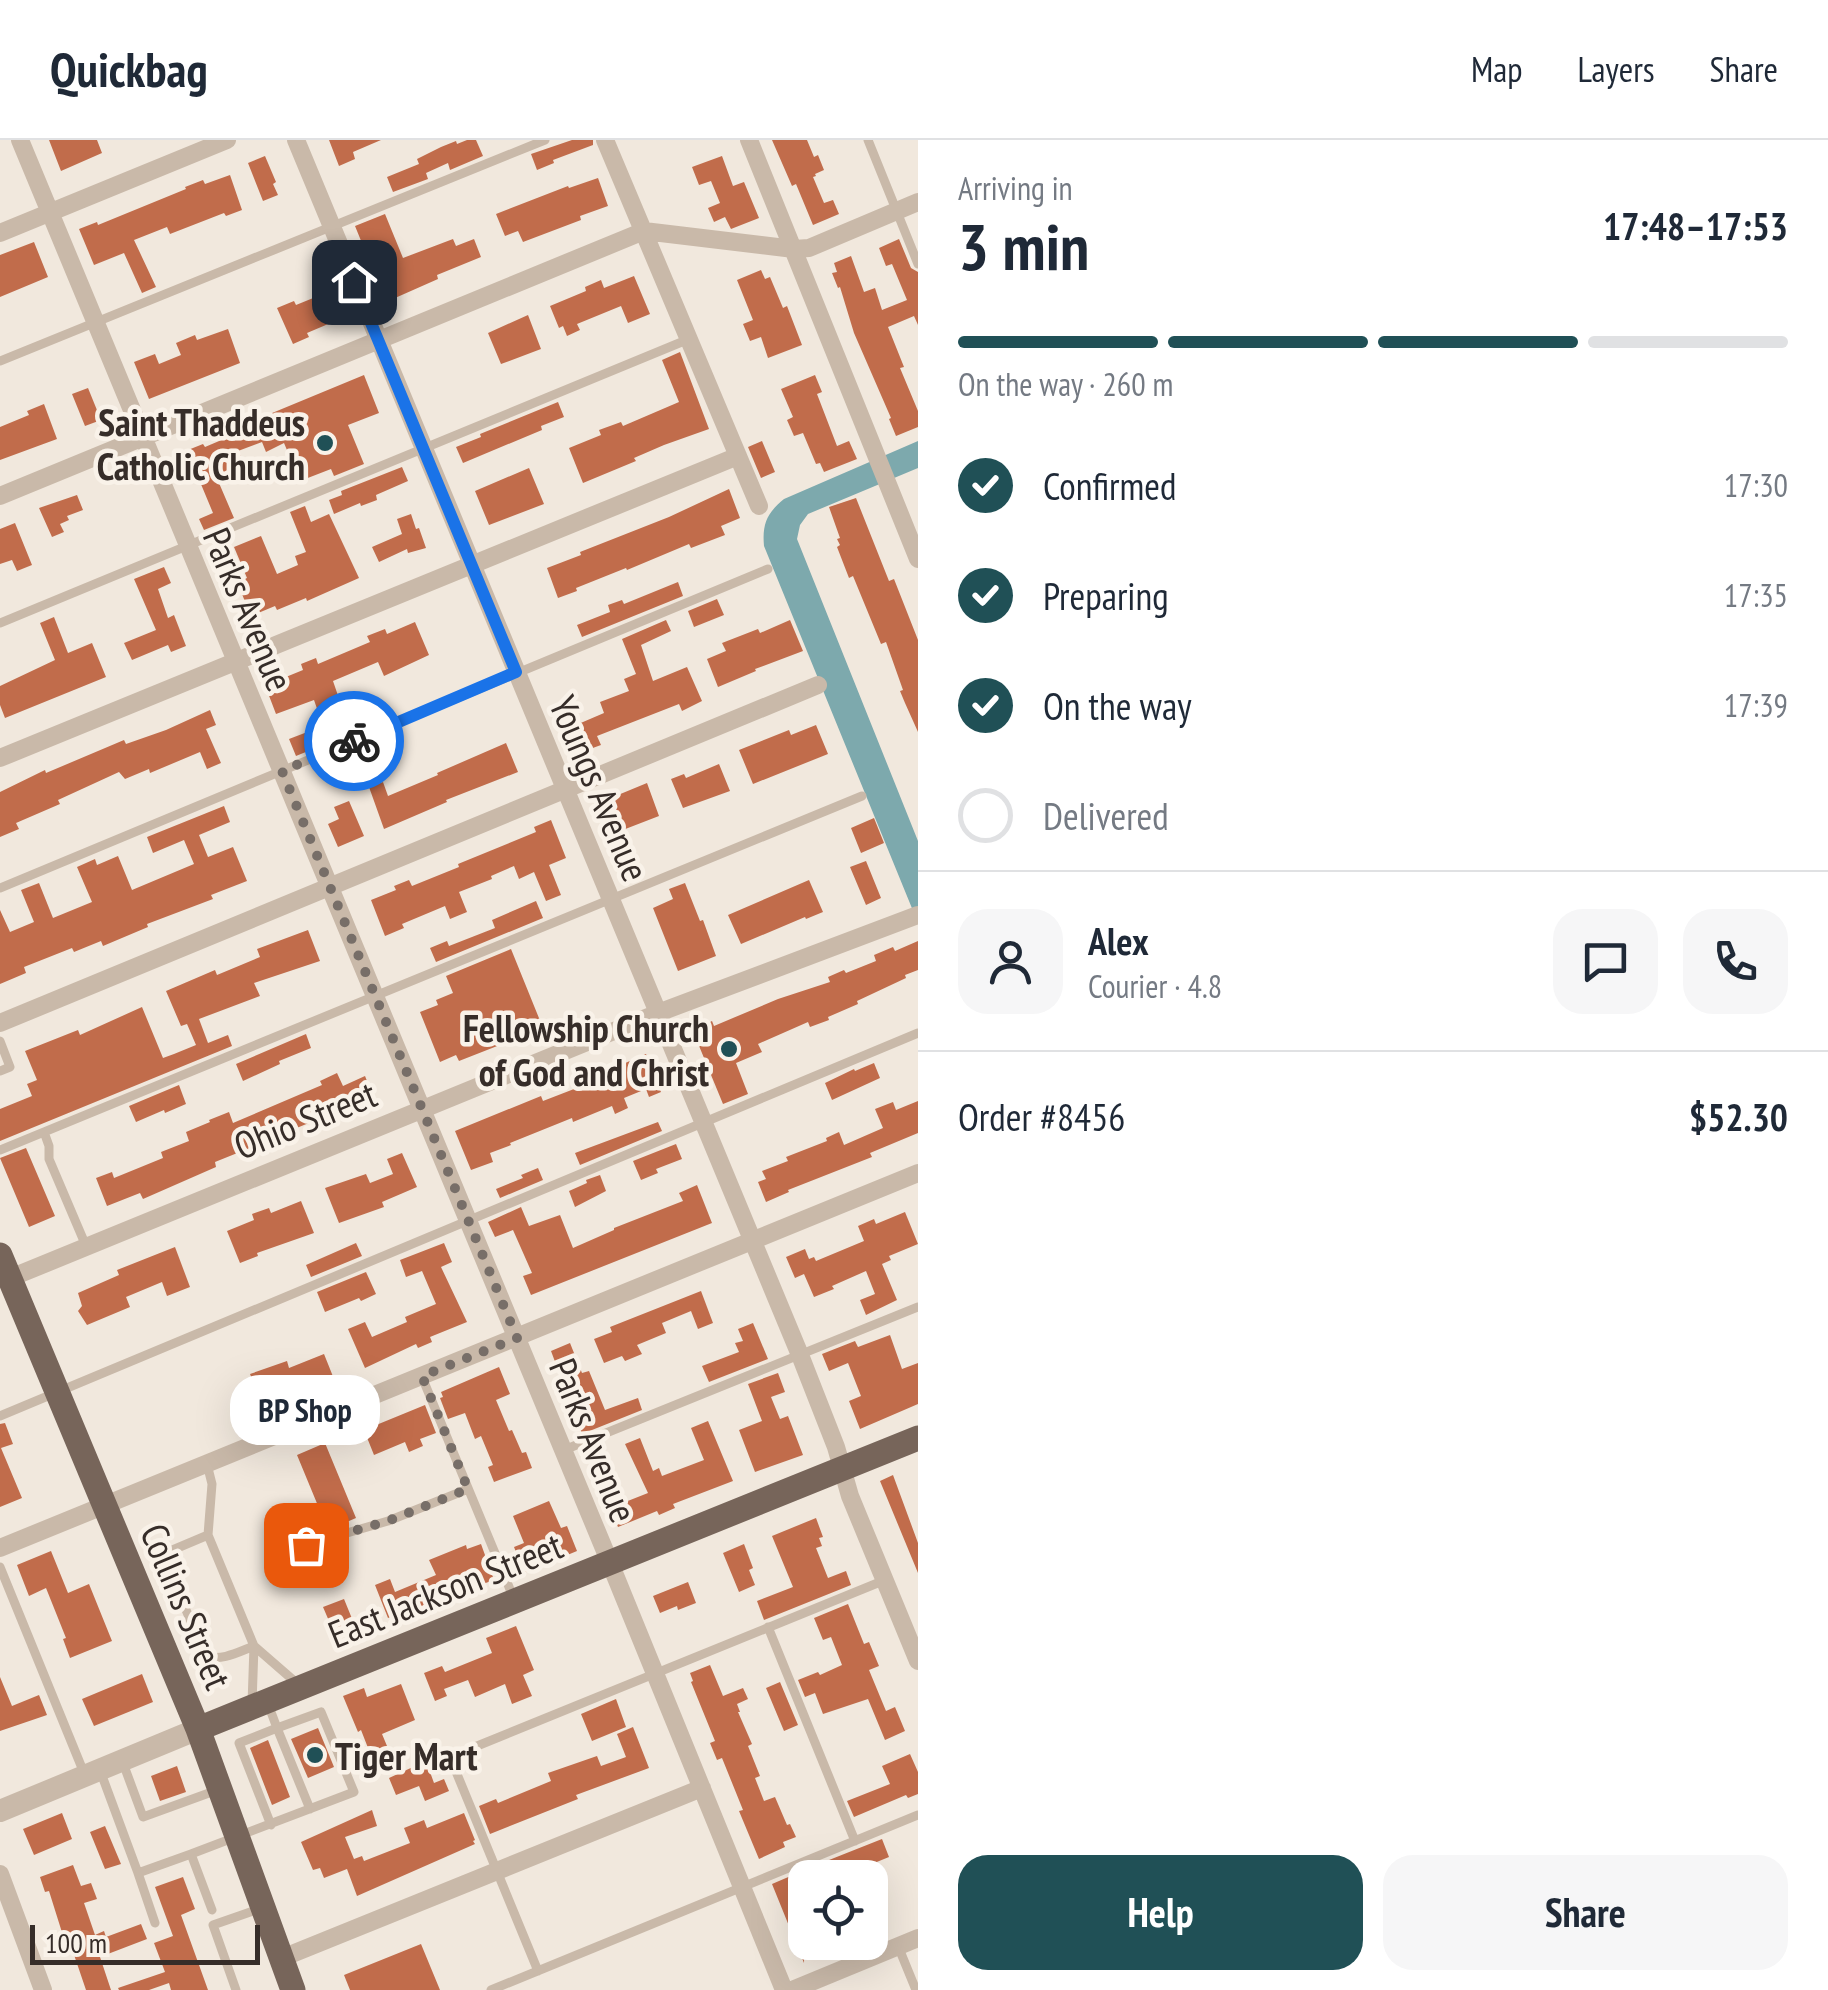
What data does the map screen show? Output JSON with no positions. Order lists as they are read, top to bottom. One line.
{"streets":{"main road":["East Jackson Street","Collins Street"],"street":["Parks Avenue","Youngs Avenue","Ohio Street"]},"crossings":[["Parks Avenue","Ohio Street"],["Parks Avenue","East Jackson Street"],["Youngs Avenue","Ohio Street"],["Youngs Avenue","East Jackson Street"],["Ohio Street","Collins Street"],["East Jackson Street","Collins Street"]],"places":["Saint Thaddeus Catholic Church","Fellowship Church of God and Christ","BP Shop","Tiger Mart"],"scale_bar":"100 m","page":{"header":"Quickbag","nav":["Map","Layers","Share"],"heading":["3 min","Arriving in","17:48–17:53"],"panel":["Alex","Courier · 4.8","Order #8456","$52.30"],"bar":"On the way · 260 m","list":[["Confirmed","17:30"],["Preparing","17:35"],["On the way","17:39"],"Delivered"],"bubble":"BP Shop","buttons":["Help","Share"],"scale":"100 m"}}
